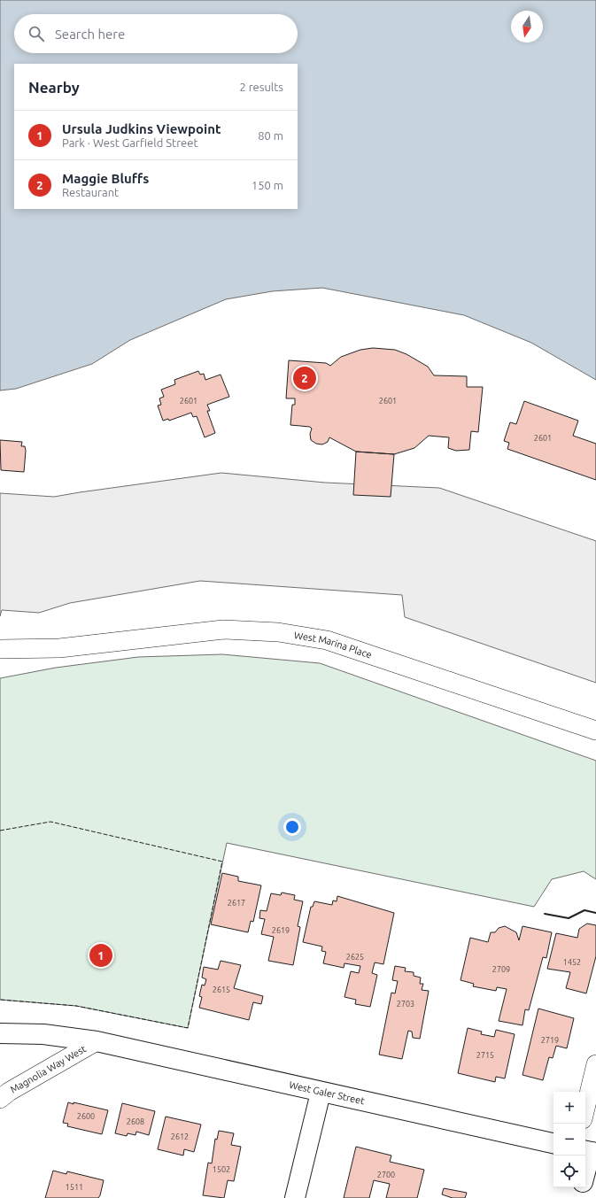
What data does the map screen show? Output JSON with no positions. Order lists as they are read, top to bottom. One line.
{"streets":{"main road":["West Galer Street"],"street":["West Marina Place","Magnolia Way West"]},"crossings":[["Magnolia Way West","West Galer Street"]],"house_numbers":["2601","2601","2601","2617","2619","2625","1452","2709","2615","2703","2719","2715","2600","2608","2612","1502","2700","1511"],"north":"bottom","page":{"search":"Search here","heading":["Nearby","2 results"],"list":[{"mark":"1","name":"Ursula Judkins Viewpoint","note":"Park · West Garfield Street","value":"80 m"},{"mark":"2","name":"Maggie Bluffs","note":"Restaurant","value":"150 m"}],"pins":["2","1"],"map_buttons":["+","−"]}}
